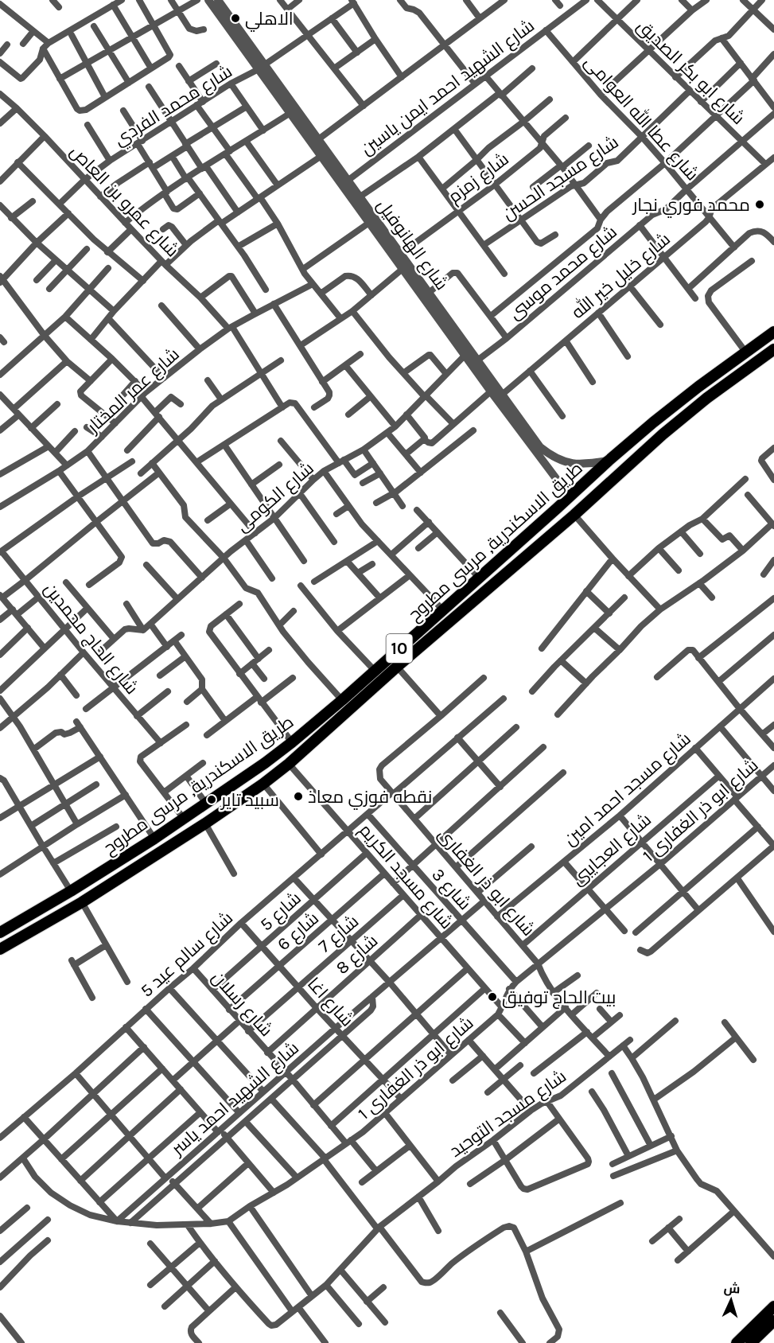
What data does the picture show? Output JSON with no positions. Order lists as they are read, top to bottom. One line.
{"streets":{"main road":["طريق الاسكندرية, مرسى مطروح","10"],"street":["شارع ابو بكر الصديق","شارع الشهيد احمد ايمن ياسين","شارع محمد الفردي","شارع عطا الله العوامى","شارع زمزم","شارع مسجد الحسن","شارع عمرو بن العاص","شارع الهانوفيل","شارع محمد موسى","شارع خليل خير الله","شارع عمر المختار","شارع الكومى","شارع الحاج محمدين","شارع مسجد احمد امين","شارع ابو ذر الغفارى 1","شارع العجايبى","شارع مسجد الكريم","شارع ابو ذر الغفارى","شارع 3","شارع 5","شارع 6","شارع 7","شارع سالم عيد 5","شارع 8","شارع اغا","شارع رسلان","شارع الشهيد احمد ياسر","شارع مسجد التوحيد"]},"crossings":[["شارع ابو بكر الصديق","شارع مسجد الحسن"],["شارع ابو بكر الصديق","شارع محمد موسى"],["شارع ابو بكر الصديق","شارع خليل خير الله"],["شارع الشهيد احمد ايمن ياسين","شارع عطا الله العوامى"],["شارع الشهيد احمد ايمن ياسين","شارع الهانوفيل"],["شارع محمد الفردي","شارع عمرو بن العاص"],["شارع محمد الفردي","شارع الهانوفيل"],["شارع عطا الله العوامى","شارع مسجد الحسن"],["شارع عطا الله العوامى","شارع محمد موسى"],["شارع عطا الله العوامى","شارع خليل خير الله"],["شارع زمزم","شارع الهانوفيل"],["شارع عمرو بن العاص","شارع عمر المختار"],["شارع الهانوفيل","شارع محمد موسى"],["شارع الهانوفيل","شارع خليل خير الله"],["شارع الهانوفيل","شارع الكومى"],["شارع الهانوفيل","طريق الاسكندرية, مرسى مطروح"],["طريق الاسكندرية, مرسى مطروح","شارع مسجد الكريم"],["شارع مسجد احمد امين","شارع ابو ذر الغفارى"],["شارع ابو ذر الغفارى 1","شارع مسجد الكريم"],["شارع ابو ذر الغفارى 1","شارع ابو ذر الغفارى"],["شارع ابو ذر الغفارى 1","شارع 3"],["شارع ابو ذر الغفارى 1","شارع اغا"],["شارع ابو ذر الغفارى 1","شارع رسلان"],["شارع ابو ذر الغفارى 1","شارع الشهيد احمد ياسر"],["شارع العجايبى","شارع ابو ذر الغفارى"],["شارع مسجد الكريم","شارع 5"],["شارع مسجد الكريم","شارع 6"],["شارع مسجد الكريم","شارع 7"],["شارع مسجد الكريم","شارع سالم عيد 5"],["شارع مسجد الكريم","شارع 8"],["شارع مسجد الكريم","شارع الشهيد احمد ياسر"],["شارع ابو ذر الغفارى","شارع سالم عيد 5"],["شارع ابو ذر الغفارى","شارع الشهيد احمد ياسر"],["شارع ابو ذر الغفارى","شارع مسجد التوحيد"],["شارع 3","شارع سالم عيد 5"],["شارع 3","شارع الشهيد احمد ياسر"],["شارع 5","شارع اغا"],["شارع 5","شارع رسلان"],["شارع 6","شارع اغا"],["شارع 6","شارع رسلان"],["شارع 7","شارع اغا"],["شارع 7","شارع رسلان"],["شارع سالم عيد 5","شارع اغا"],["شارع سالم عيد 5","شارع رسلان"],["شارع 8","شارع اغا"],["شارع 8","شارع رسلان"],["شارع اغا","شارع الشهيد احمد ياسر"],["شارع رسلان","شارع الشهيد احمد ياسر"]],"places":["الاهلي","محمد فوري نجار","نقطه فوزي معاذ","سبيد تاير","بيت الحاج توفيق"],"north":"top"}
